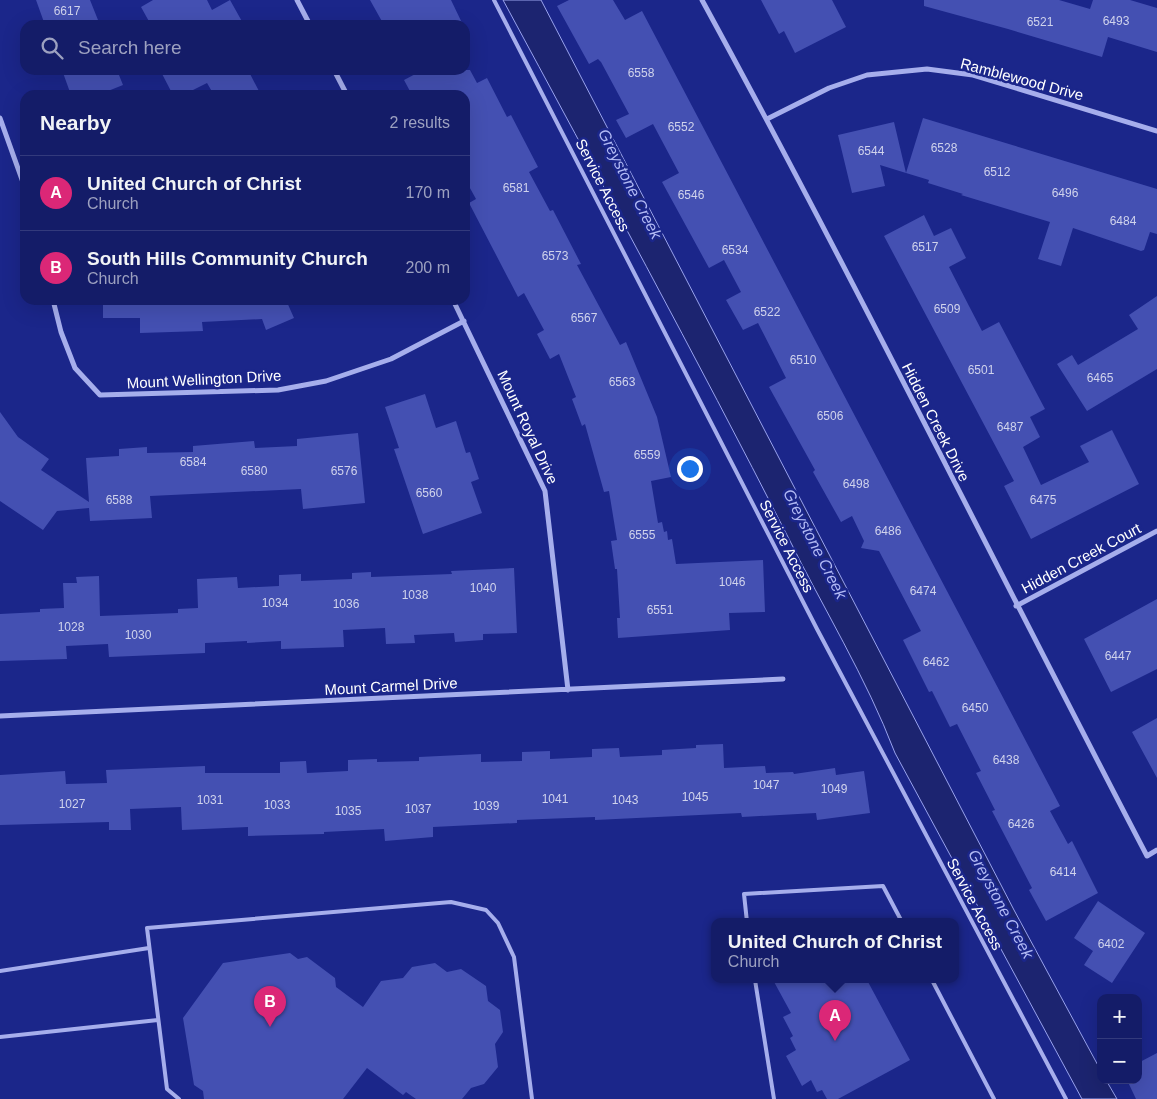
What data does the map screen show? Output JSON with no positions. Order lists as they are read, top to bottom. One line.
{"streets":{"street":["Ramblewood Drive","Mount Wellington Drive","Hidden Creek Drive","Mount Royal Drive","Hidden Creek Court","Mount Carmel Drive"],"lane":["Service Access"]},"crossings":[["Ramblewood Drive","Hidden Creek Drive"],["Mount Wellington Drive","Mount Royal Drive"],["Hidden Creek Drive","Hidden Creek Court"],["Mount Royal Drive","Mount Carmel Drive"]],"water":["Greystone Creek"],"house_numbers":["6617","6493","6521","6558","6552","6528","6544","6512","6581","6496","6546","6484","6517","6534","6573","6509","6522","6567","6510","6501","6465","6563","6506","6487","6559","6584","6580","6576","6498","6560","6588","6475","6486","6555","1046","1040","6474","1038","1034","1036","6551","1028","1030","6447","6462","6450","6438","1047","1049","1045","1041","1031","1043","1027","1033","1039","1037","1035","6426","6414","6402"],"page":{"search":"Search here","heading":["Nearby","2 results"],"list":[{"mark":"A","name":"United Church of Christ","note":"Church","value":"170 m"},{"mark":"B","name":"South Hills Community Church","note":"Church","value":"200 m"}],"popup":["United Church of Christ","Church"],"pins":["B","A"],"map_buttons":["+","−"]}}
